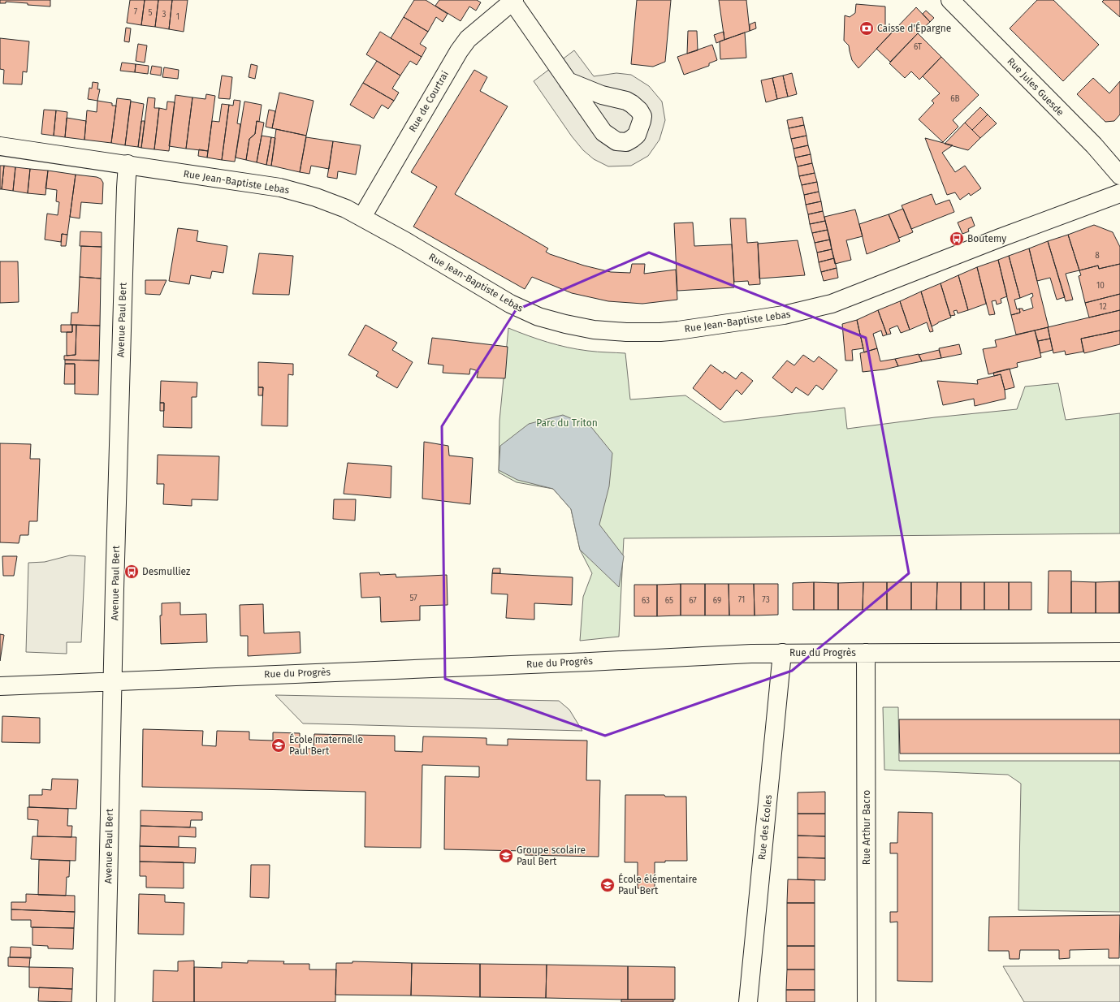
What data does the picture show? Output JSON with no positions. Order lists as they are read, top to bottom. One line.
{"streets":{"street":["Rue Jules Guesde","Rue de Courtrai","Rue Jean-Baptiste Lebas","Avenue Paul Bert","Rue du Progrès","Rue des Écoles","Rue Arthur Bacro"]},"crossings":[["Rue de Courtrai","Rue Jean-Baptiste Lebas"],["Rue Jean-Baptiste Lebas","Avenue Paul Bert"],["Avenue Paul Bert","Rue du Progrès"],["Rue du Progrès","Rue des Écoles"],["Rue du Progrès","Rue Arthur Bacro"]],"parks":["Parc du Triton"],"places":{"bank":["Caisse d'Épargne"],"bus stop":["Boutemy","Desmulliez"],"school or university":["École maternelle Paul Bert","Groupe scolaire Paul Bert","École élémentaire Paul Bert"]},"house_numbers":["7","5","3","1","6T","6B","8","10","12","57","71","73","63","65","67","69"]}
